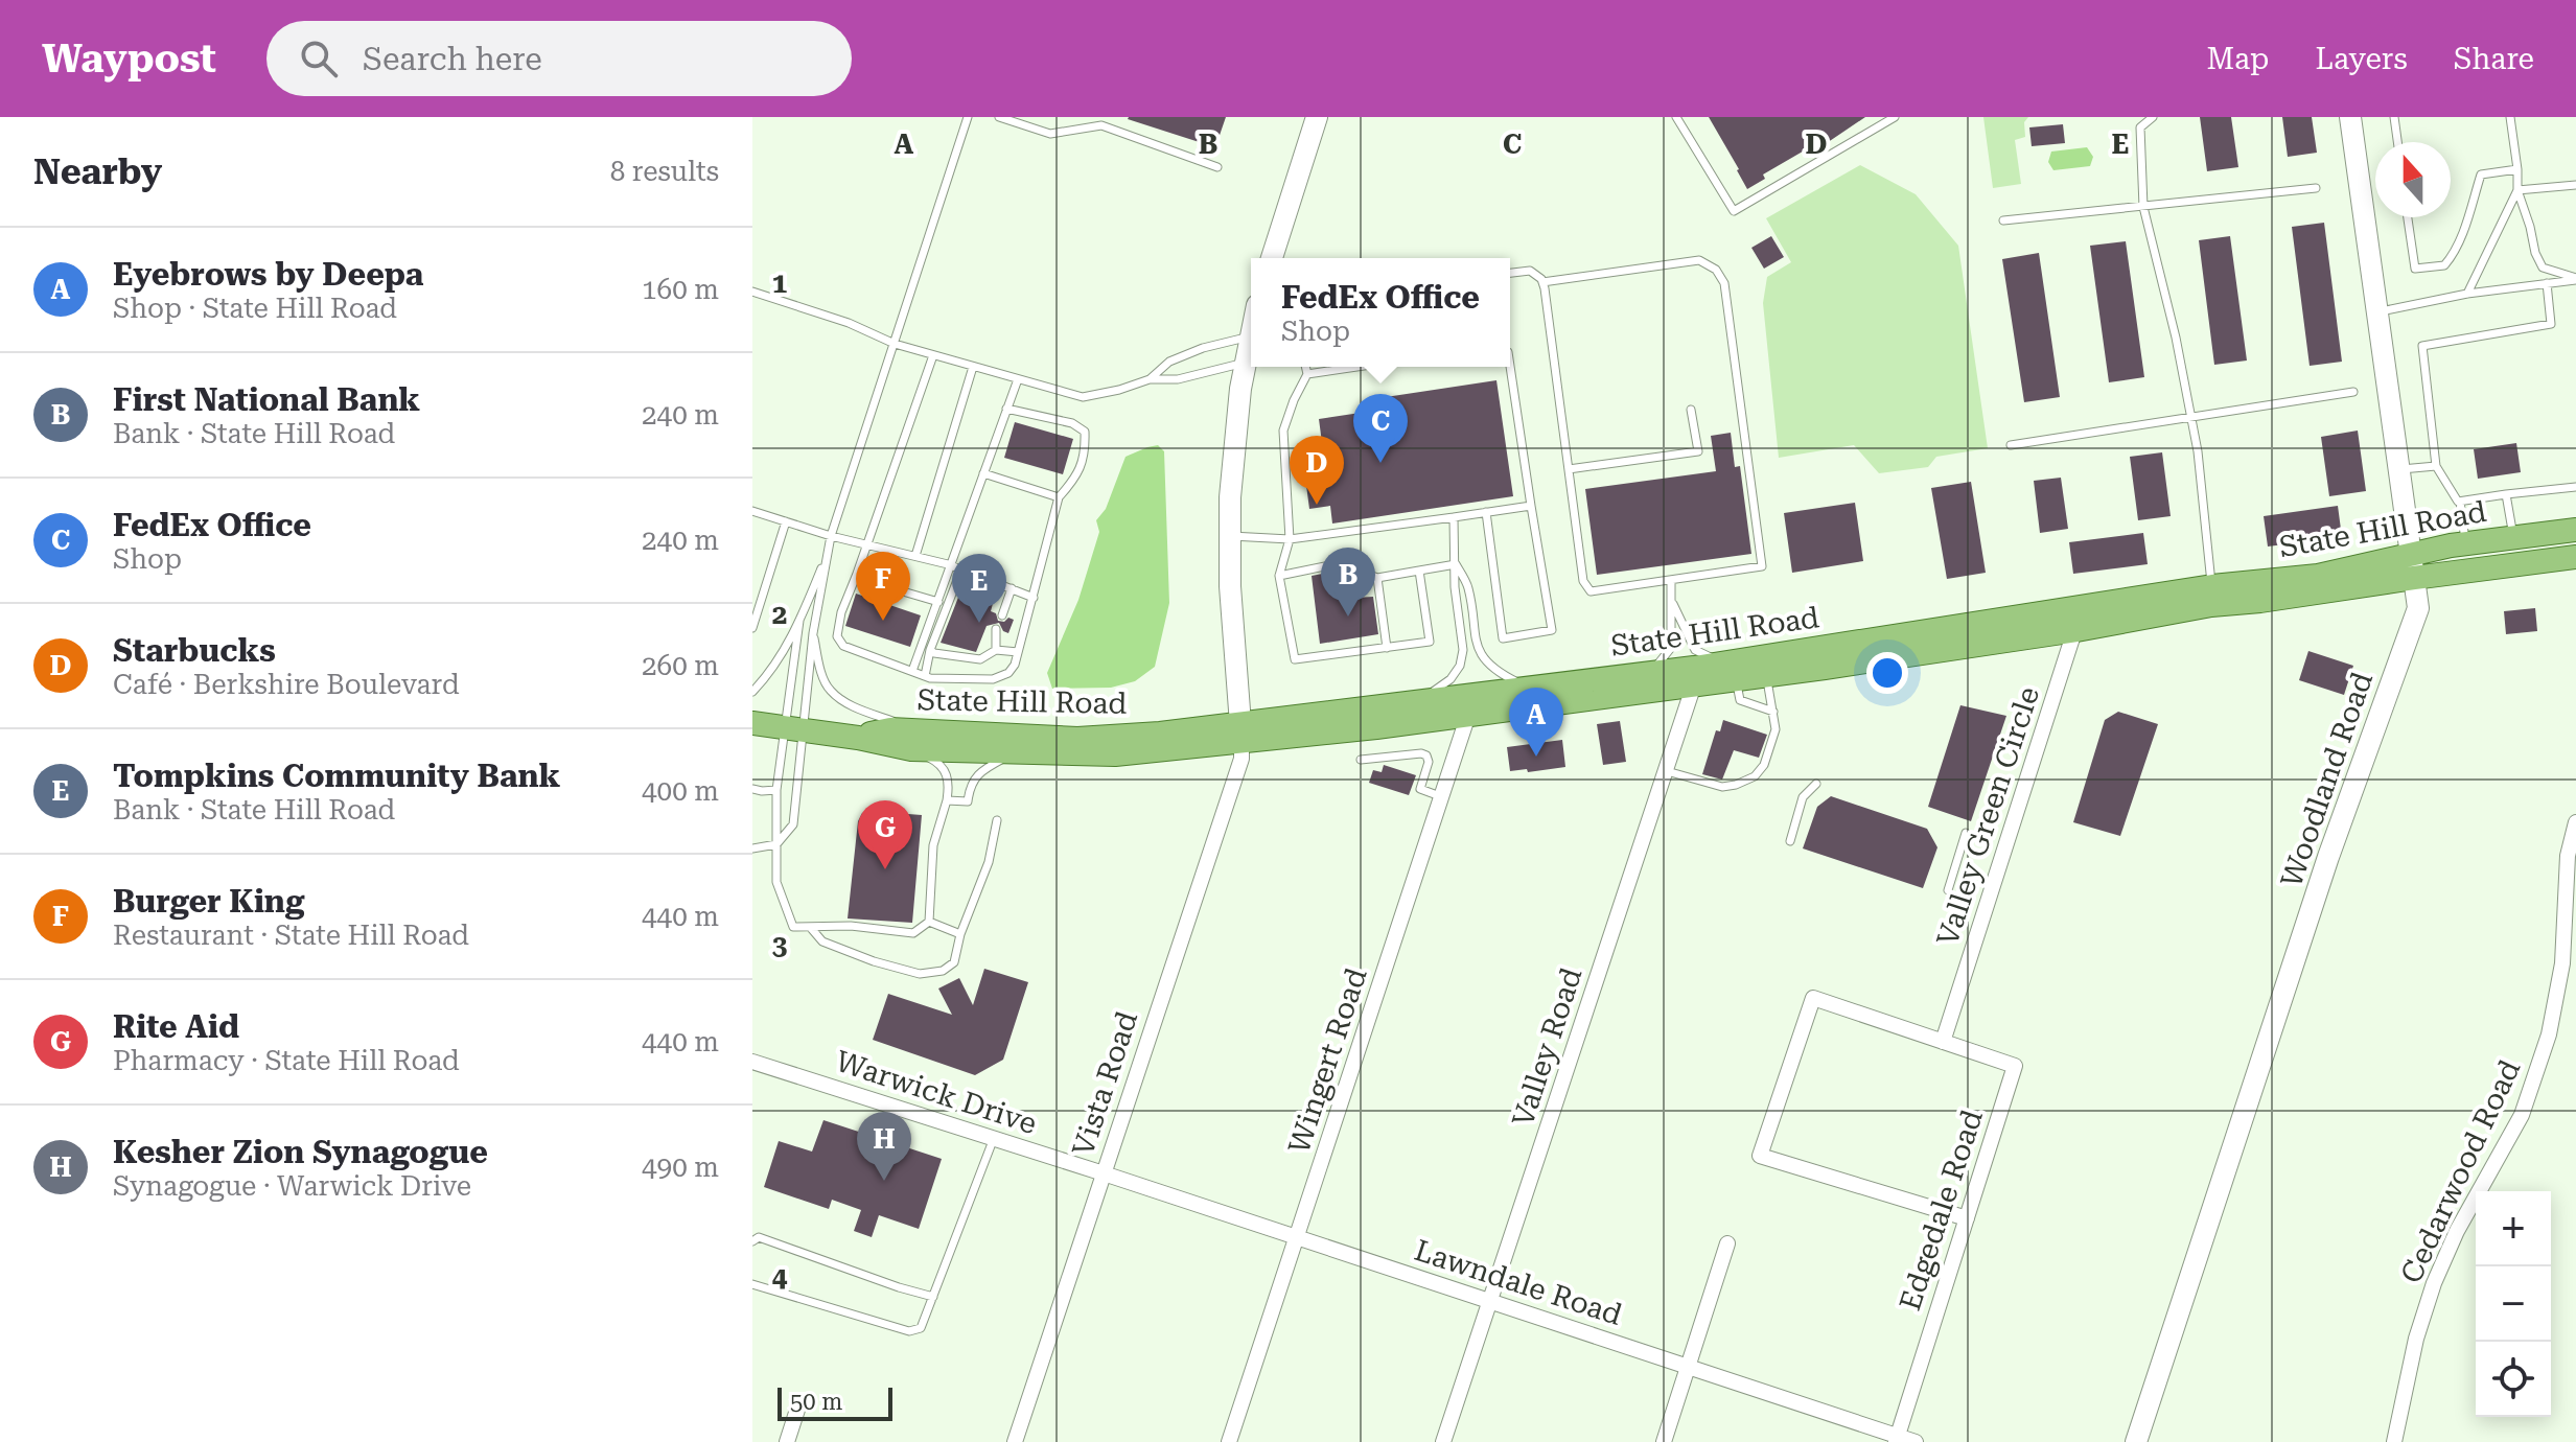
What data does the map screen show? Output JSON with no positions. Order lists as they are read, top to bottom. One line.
{"streets":{"main road":["State Hill Road","Woodland Road"],"street":["Valley Green Circle","Valley Road","Wingert Road","Vista Road","Warwick Drive","Cedarwood Road","Edgedale Road","Lawndale Road"]},"crossings":[["State Hill Road","Woodland Road"],["State Hill Road","Valley Green Circle"],["State Hill Road","Valley Road"],["State Hill Road","Wingert Road"],["State Hill Road","Vista Road"],["Valley Green Circle","Edgedale Road"],["Valley Road","Lawndale Road"],["Wingert Road","Lawndale Road"],["Vista Road","Warwick Drive"],["Vista Road","Lawndale Road"],["Warwick Drive","Lawndale Road"],["Edgedale Road","Lawndale Road"]],"scale_bar":"50 m","north":"top","page":{"header":"Waypost","search":"Search here","nav":["Map","Layers","Share"],"heading":["Nearby","8 results"],"list":[{"mark":"A","name":"Eyebrows by Deepa","note":"Shop · State Hill Road","value":"160 m"},{"mark":"B","name":"First National Bank","note":"Bank · State Hill Road","value":"240 m"},{"mark":"C","name":"FedEx Office","note":"Shop","value":"240 m"},{"mark":"D","name":"Starbucks","note":"Café · Berkshire Boulevard","value":"260 m"},{"mark":"E","name":"Tompkins Community Bank","note":"Bank · State Hill Road","value":"400 m"},{"mark":"F","name":"Burger King","note":"Restaurant · State Hill Road","value":"440 m"},{"mark":"G","name":"Rite Aid","note":"Pharmacy · State Hill Road","value":"440 m"},{"mark":"H","name":"Kesher Zion Synagogue","note":"Synagogue · Warwick Drive","value":"490 m"}],"popup":["FedEx Office","Shop"],"pins":["C","D","B","F","E","A","G","H"],"map_buttons":["+","−"],"scale":"50 m"},"grid":{"columns":["A","B","C","D","E"],"rows":["1","2","3","4"]}}
